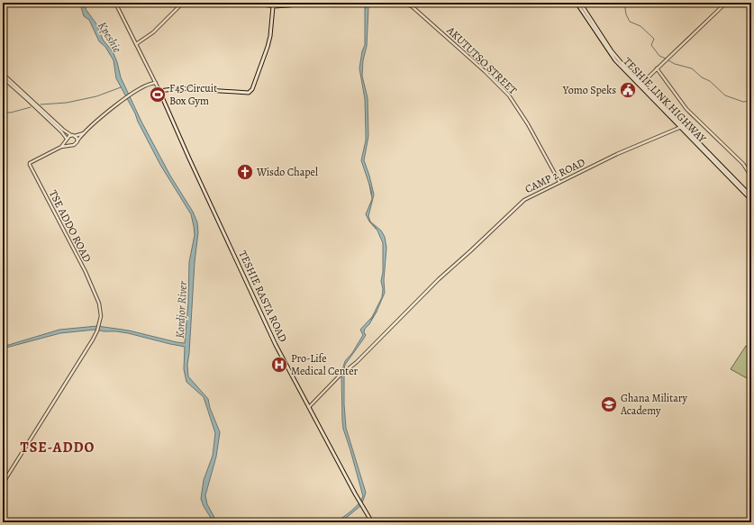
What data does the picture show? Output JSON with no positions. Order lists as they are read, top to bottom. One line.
{"streets":{"main road":["AKUTUTSO STREET","TESHIE LINK HIGHWAY","TESHIE RASTA ROAD"],"street":["CAMP 2 ROAD","TSE ADDO ROAD"]},"crossings":[["AKUTUTSO STREET","CAMP 2 ROAD"],["TESHIE LINK HIGHWAY","CAMP 2 ROAD"],["CAMP 2 ROAD","TESHIE RASTA ROAD"]],"districts":["TSE-ADDO"],"water":["Kpeshie","Kordjor River"],"places":{"public building":["Yomo Speks"],"sports":["F45 Circuit Box Gym"],"church":["Wisdo Chapel"],"hospital":["Pro-Life Medical Center"],"school or university":["Ghana Military Academy"]}}
